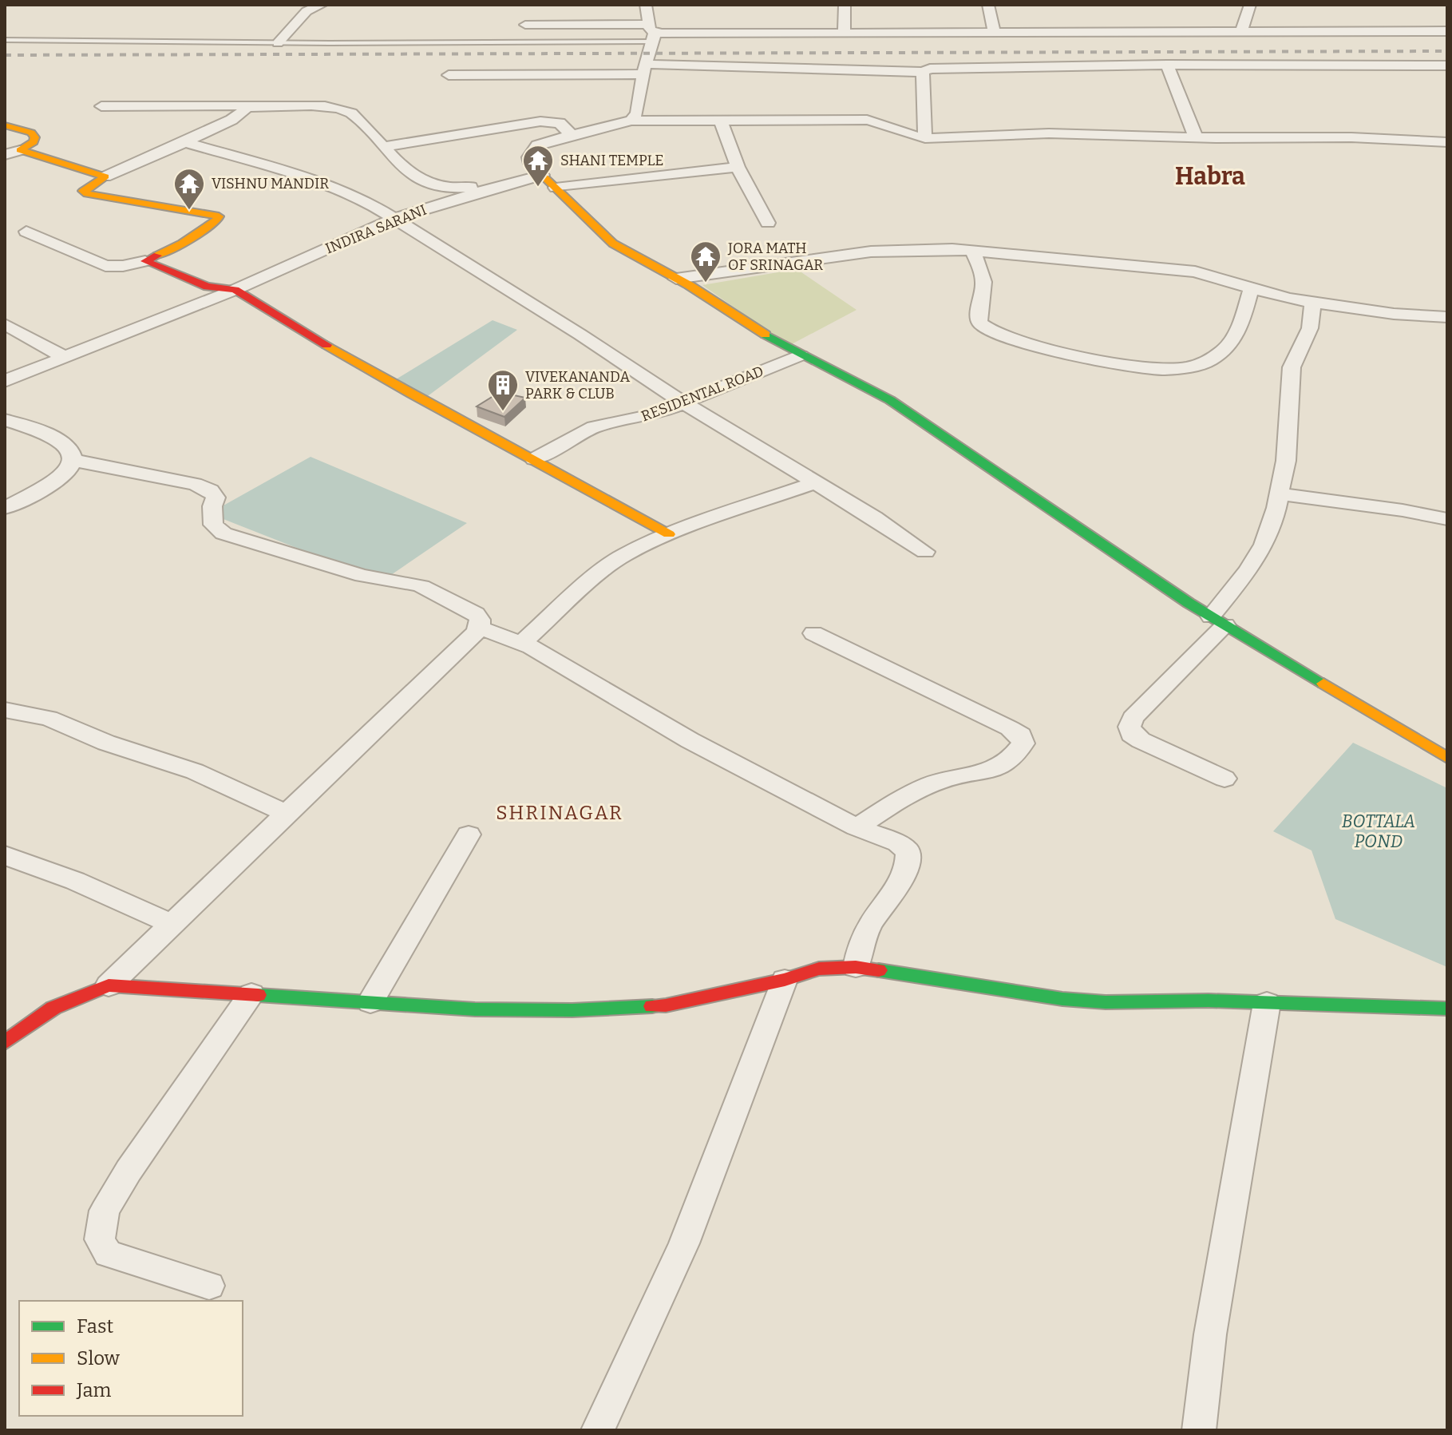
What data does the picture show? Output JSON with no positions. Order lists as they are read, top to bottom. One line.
{"streets":{"street":["INDIRA SARANI","RESIDENTAL ROAD"]},"districts":["Habra","SHRINAGAR"],"water":["BOTTALA POND"],"places":{"temple":["SHANI TEMPLE","VISHNU MANDIR","JORA MATH OF SRINAGAR"],"building":["VIVEKANANDA PARK & CLUB"]},"legend":["Fast","Slow","Jam"]}
